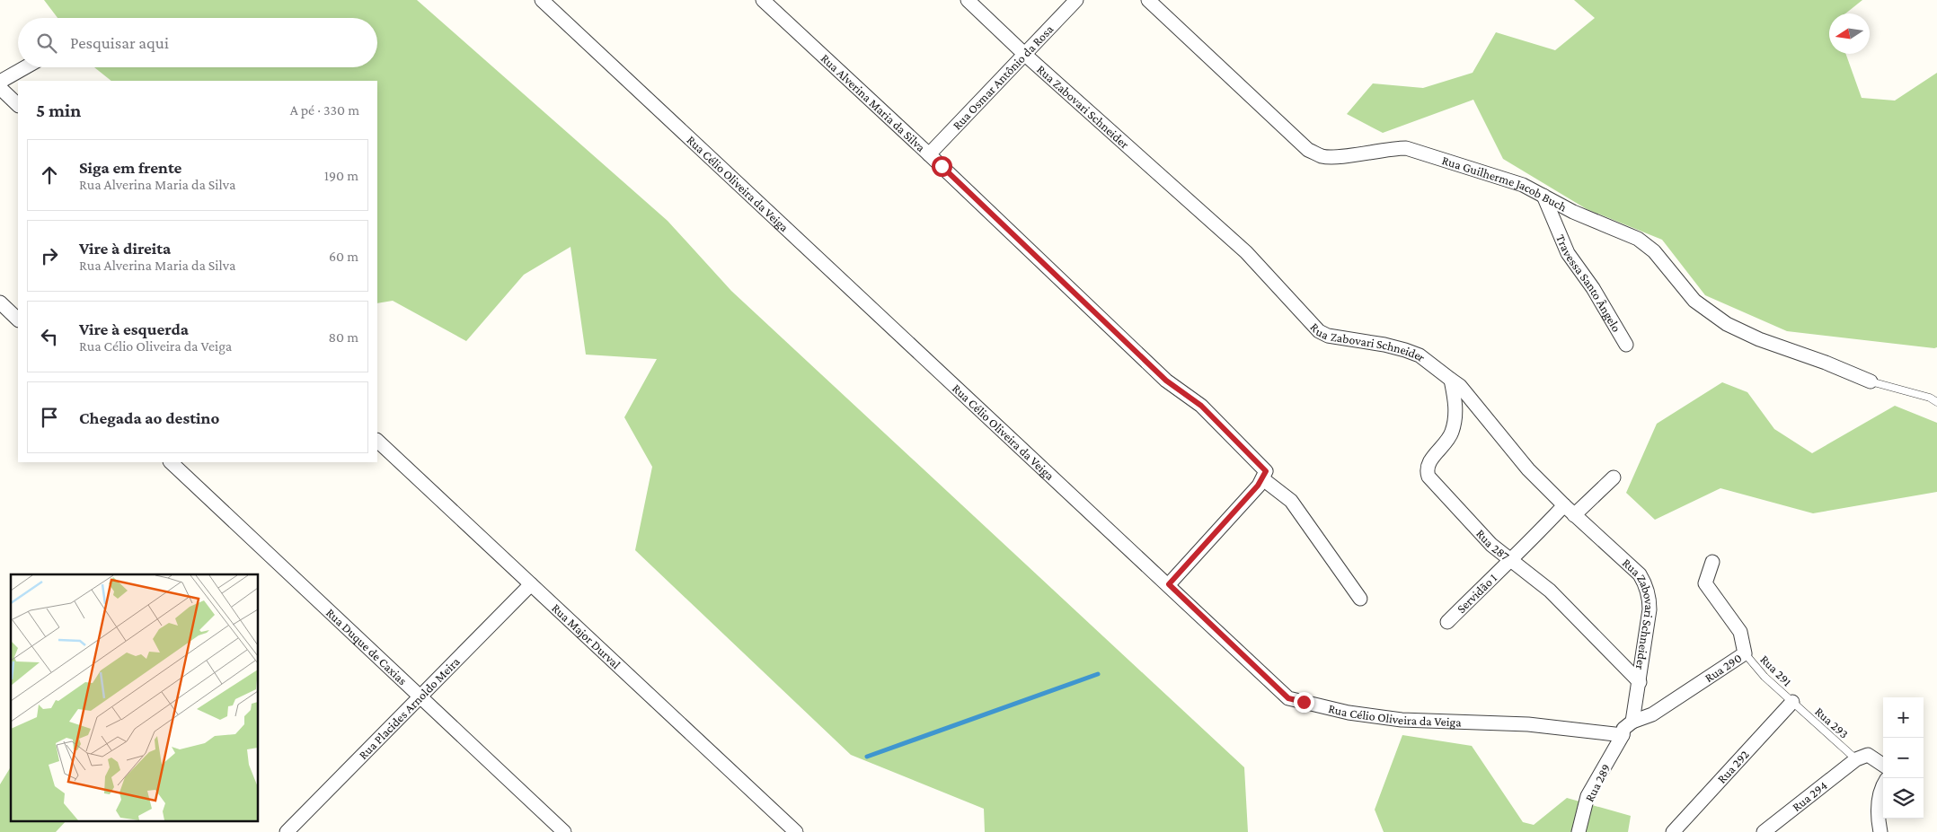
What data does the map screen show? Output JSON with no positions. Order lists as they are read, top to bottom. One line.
{"streets":{"street":["Rua Osmar Antônio da Rosa","Rua Alverina Maria da Silva","Rua Zabovari Schneider","Rua Célio Oliveira da Veiga","Rua Guilherme Jacob Buch","Travessa Santo Ângelo","Rua 287","Servidão 1","Rua Major Durval","Rua Duque de Caxias","Rua 290","Rua Placides Arnoldo Meira","Rua 292","Rua 289","Rua 294"],"lane":["Rua 291","Rua 293"]},"crossings":[["Rua Osmar Antônio da Rosa","Rua Alverina Maria da Silva"],["Rua Osmar Antônio da Rosa","Rua Zabovari Schneider"],["Rua Zabovari Schneider","Rua Célio Oliveira da Veiga"],["Rua Zabovari Schneider","Rua 287"],["Rua Zabovari Schneider","Servidão 1"],["Rua Zabovari Schneider","Rua 290"],["Rua Zabovari Schneider","Rua 289"],["Rua Célio Oliveira da Veiga","Rua 289"],["Rua Guilherme Jacob Buch","Travessa Santo Ângelo"],["Rua 287","Servidão 1"],["Rua Major Durval","Rua Placides Arnoldo Meira"],["Rua Duque de Caxias","Rua Placides Arnoldo Meira"],["Rua 290","Rua 291"],["Rua 291","Rua 293"],["Rua 291","Rua 292"],["Rua 293","Rua 292"],["Rua 293","Rua 294"]],"north":"left","page":{"search":"Pesquisar aqui","heading":["5 min","A pé · 330 m"],"list":[["Siga em frente","Rua Alverina Maria da Silva","190 m"],["Vire à direita","Rua Alverina Maria da Silva","60 m"],["Vire à esquerda","Rua Célio Oliveira da Veiga","80 m"],"Chegada ao destino"],"map_buttons":["+","−"]}}
